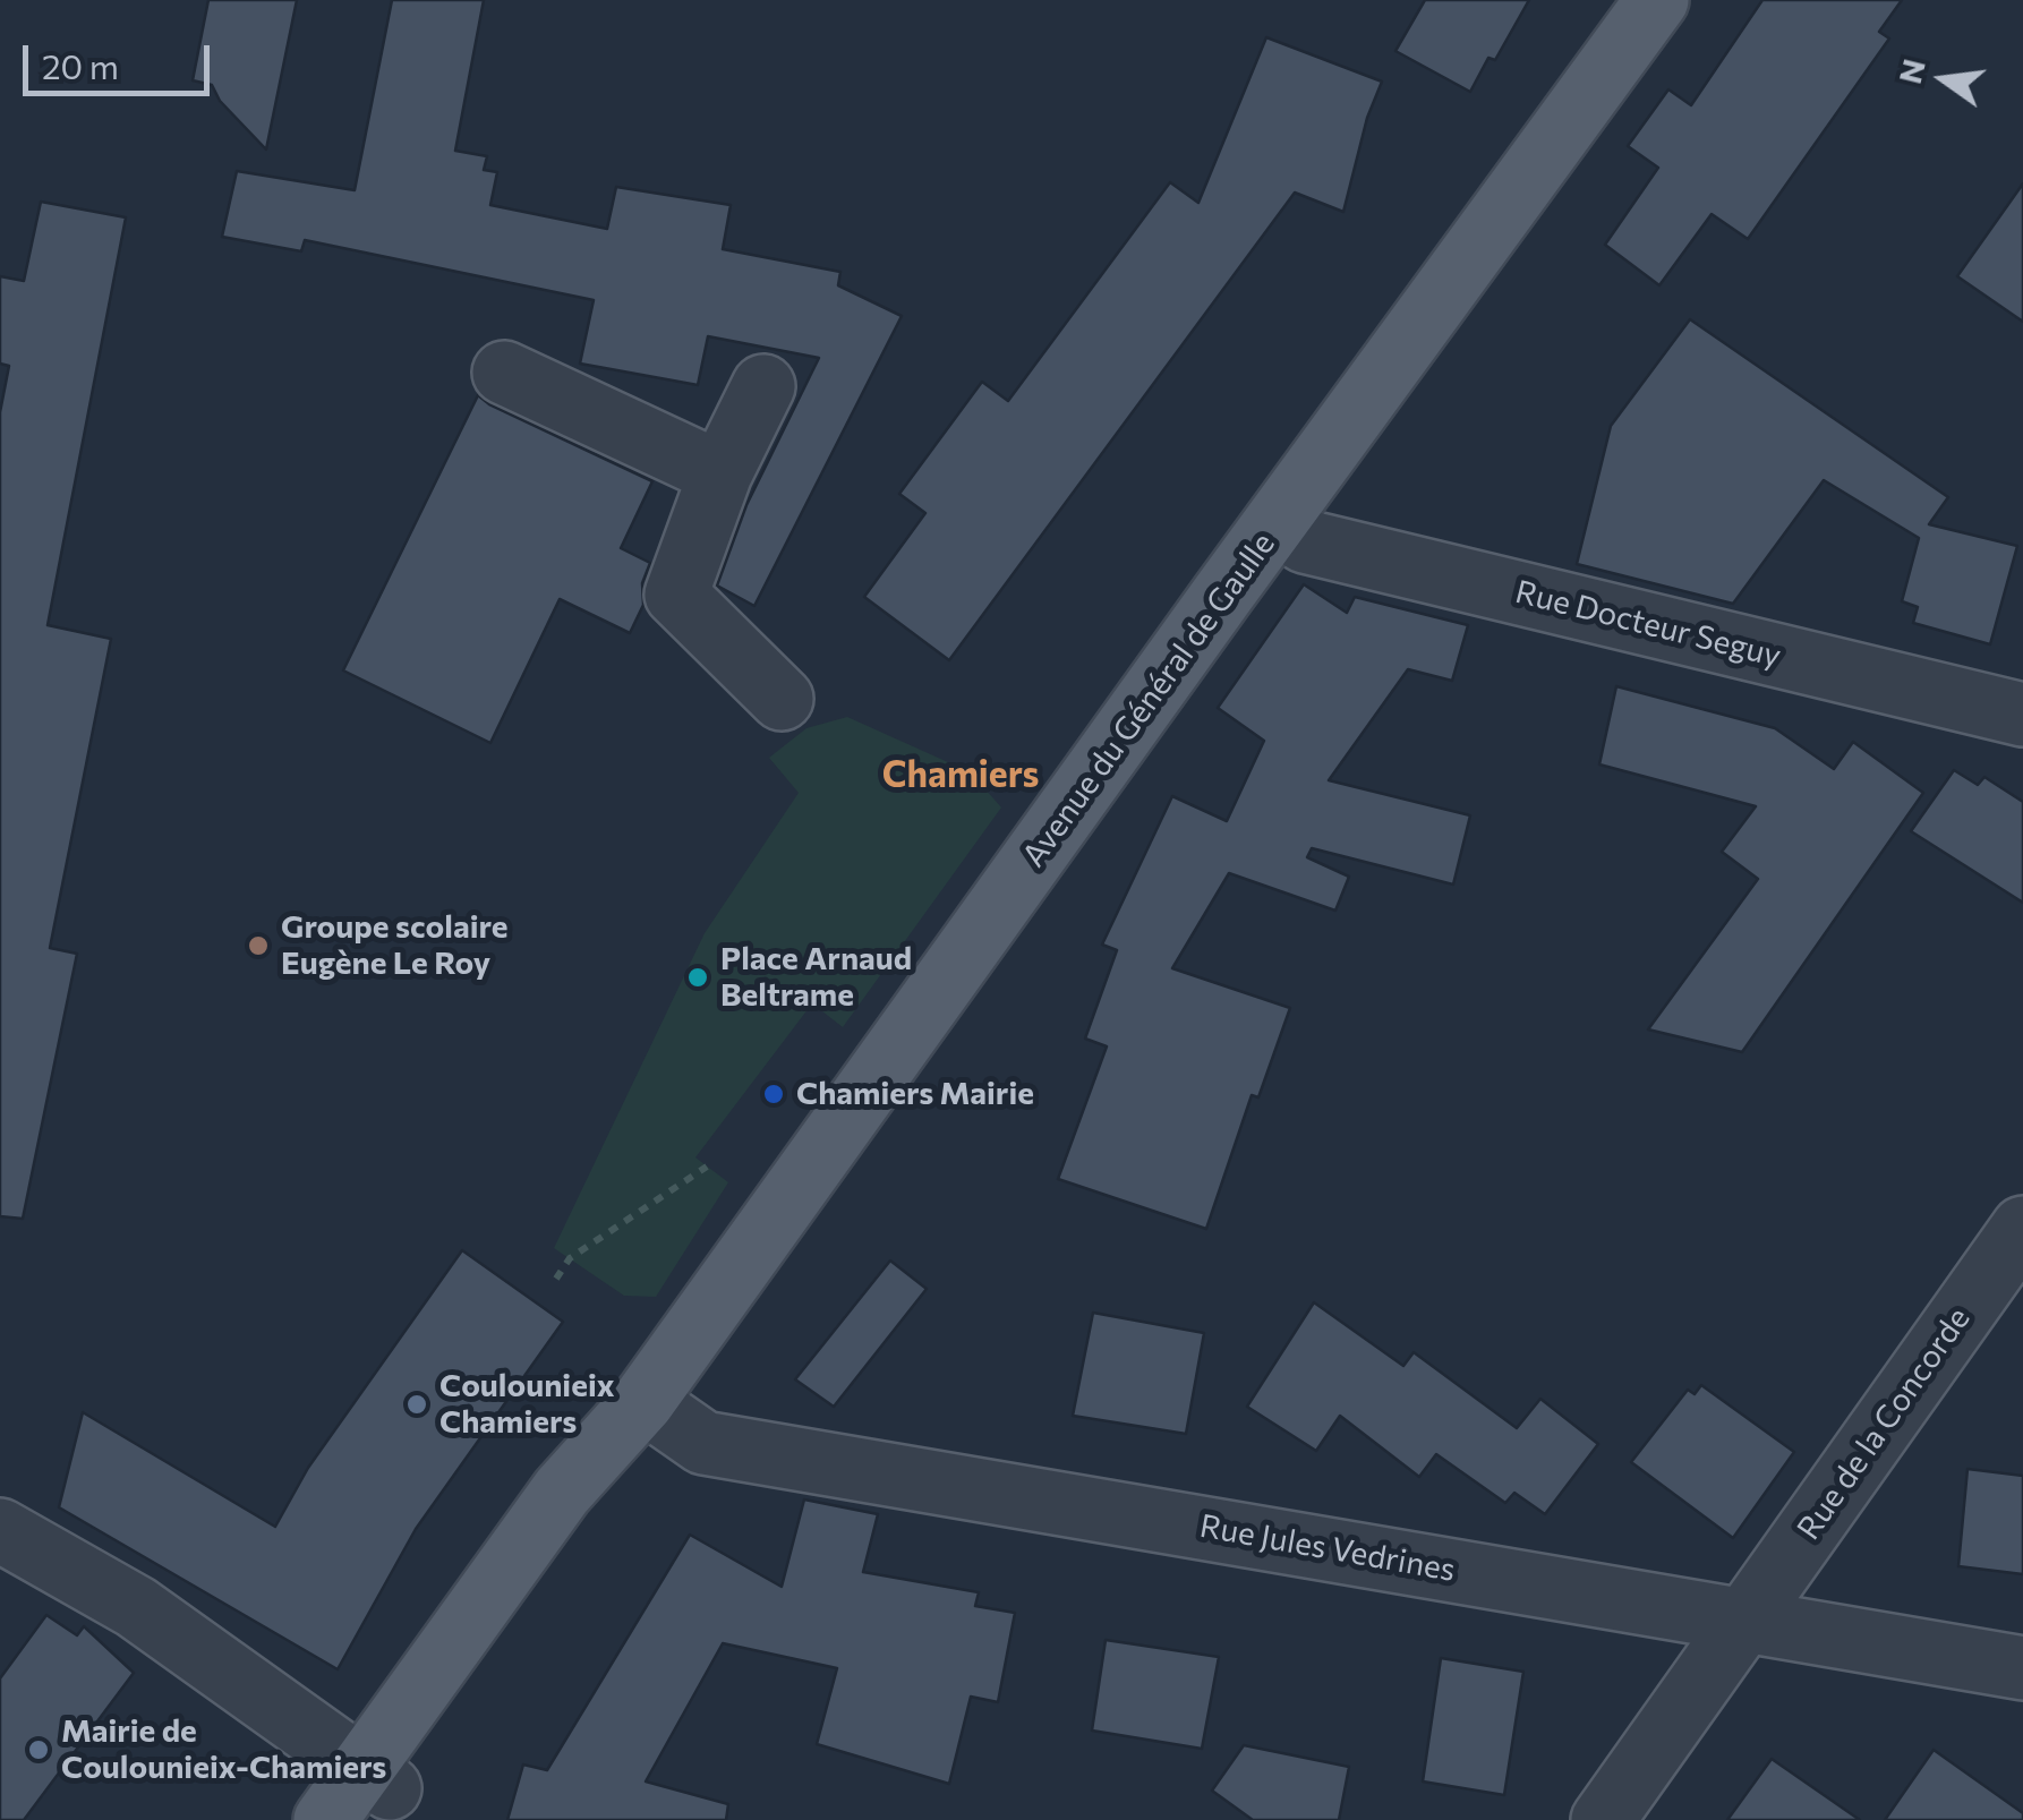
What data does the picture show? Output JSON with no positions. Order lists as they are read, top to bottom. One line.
{"streets":{"main road":["Avenue du Général de Gaulle"],"street":["Rue Docteur Seguy","Rue de la Concorde","Rue Jules Vedrines"]},"crossings":[["Rue Docteur Seguy","Avenue du Général de Gaulle"],["Avenue du Général de Gaulle","Rue Jules Vedrines"],["Rue de la Concorde","Rue Jules Vedrines"]],"districts":["Chamiers"],"places":["Groupe scolaire Eugène Le Roy","Place Arnaud Beltrame","Chamiers Mairie","Coulounieix Chamiers","Mairie de Coulounieix-Chamiers"],"scale_bar":"20 m","north":"left"}
